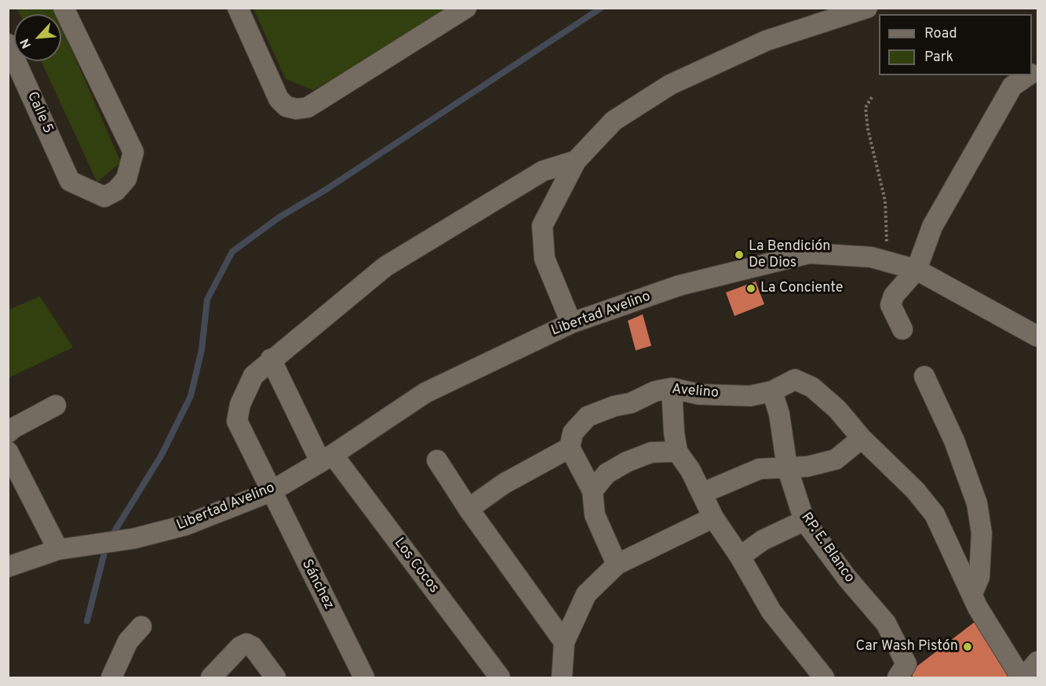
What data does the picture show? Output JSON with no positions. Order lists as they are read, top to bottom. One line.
{"streets":{"street":["Calle 5","Libertad Avelino","Avelino","RP. E. Blanco","Los Cocos","Sánchez"]},"crossings":[["Libertad Avelino","Los Cocos"],["Libertad Avelino","Sánchez"],["Avelino","RP. E. Blanco"],["Los Cocos","Sánchez"]],"places":["La Bendición De Dios","La Conciente","Car Wash Pistón"],"legend":["Road","Park"],"north":"bottom left"}
